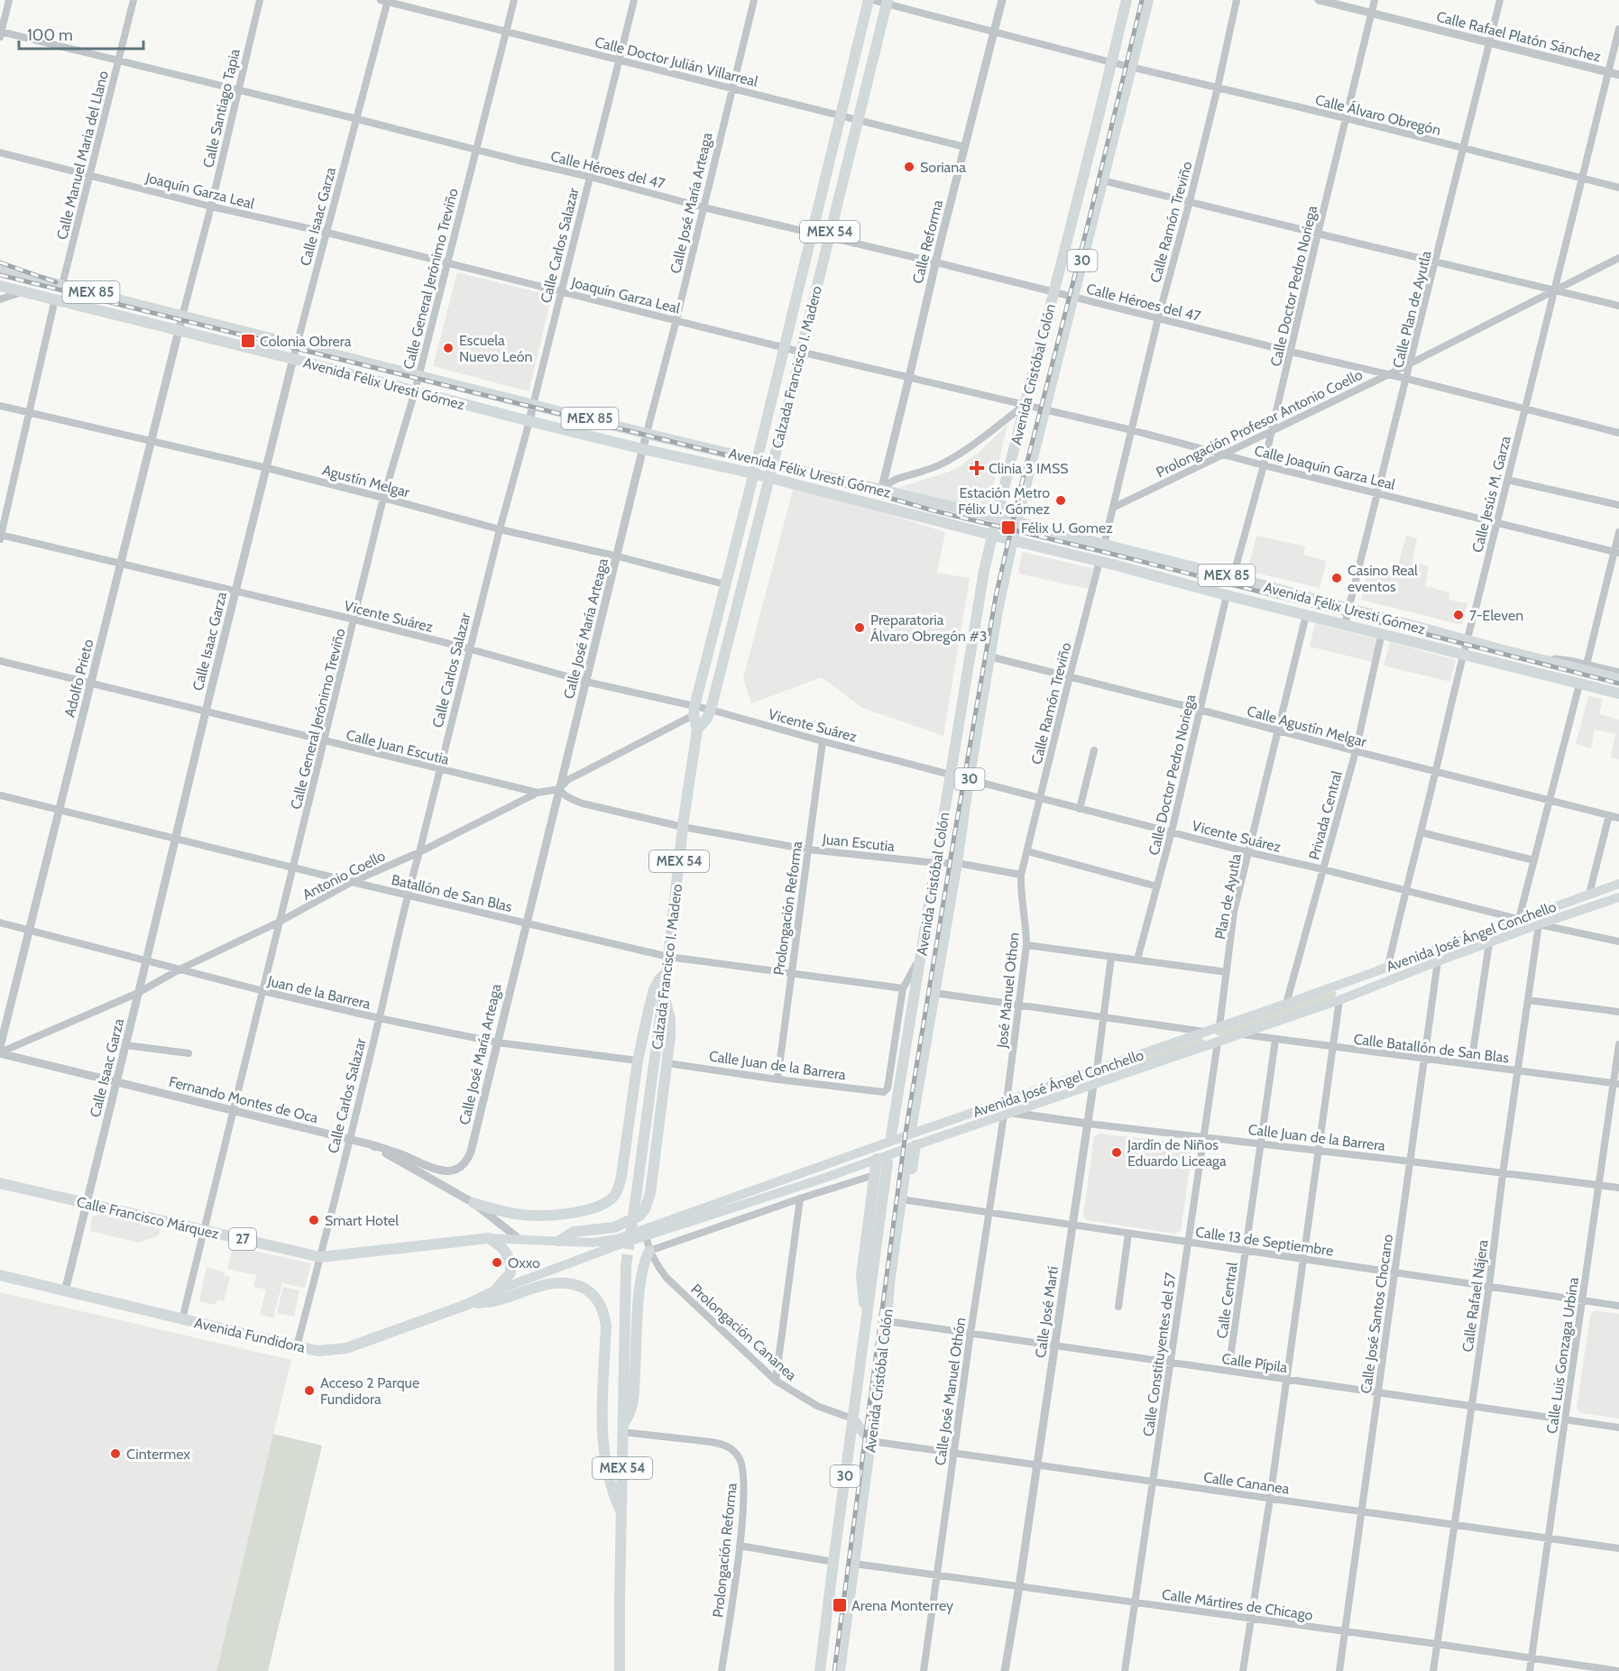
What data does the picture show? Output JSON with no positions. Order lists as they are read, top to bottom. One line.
{"streets":{"main road":["MEX 54","30","MEX 85","Calzada Francisco I. Madero","Avenida Cristóbal Colón","Avenida Félix Uresti Gómez","Avenida José Ángel Conchello","Calle Francisco Márquez","27","Avenida Fundidora"],"street":["Calle Rafael Platón Sánchez","Calle Doctor Julián Villarreal","Calle Santiago Tapia","Calle Álvaro Obregón","Calle Manuel Maria del Llano","Calle Héroes del 47","Joaquín Garza Leal","Calle José María Arteaga","Calle Isaac Garza","Calle Ramón Treviño","Calle Reforma","Calle Carlos Salazar","Calle General Jerónimo Treviño","Calle Doctor Pedro Noriega","Calle Plan de Ayutla","Prolongación Profesor Antonio Coello","Calle Joaquín Garza Leal","Agustín Melgar","Calle Jesús M. Garza","Vicente Suárez","Adolfo Prieto","Calle Agustín Melgar","Calle Juan Escutia","Privada Central","Juan Escutia","Antonio Coello","Batallón de San Blas","Plan de Ayutla","Prolongación Reforma","José Manuel Othon","Juan de la Barrera","Calle Batallón de San Blas","Calle Juan de la Barrera","Fernando Montes de Oca","Calle 13 de Septiembre","Calle Rafael Nájera","Calle Central","Calle José Martí","Calle José Santos Chocano","Prolongación Cananea","Calle Constituyentes del 57","Calle Luis Gonzaga Urbina","Calle Pípila","Calle José Manuel Othón","Calle Cananea","Calle Mártires de Chicago"]},"crossings":[["Calle Rafael Platón Sánchez","Calle Doctor Pedro Noriega"],["Calle Rafael Platón Sánchez","Calle Plan de Ayutla"],["Calle Rafael Platón Sánchez","Calle Jesús M. Garza"],["Calle Doctor Julián Villarreal","Calle José María Arteaga"],["Calle Doctor Julián Villarreal","Calle Isaac Garza"],["Calle Doctor Julián Villarreal","Calle Reforma"],["Calle Doctor Julián Villarreal","Calle Carlos Salazar"],["Calle Doctor Julián Villarreal","Calle General Jerónimo Treviño"],["Calle Doctor Julián Villarreal","Calzada Francisco I. Madero"],["Calle Santiago Tapia","Calle Héroes del 47"],["Calle Santiago Tapia","Joaquín Garza Leal"],["Calle Santiago Tapia","Avenida Félix Uresti Gómez"],["Calle Santiago Tapia","Adolfo Prieto"],["Calle Álvaro Obregón","Calle Ramón Treviño"],["Calle Álvaro Obregón","Calle Doctor Pedro Noriega"],["Calle Álvaro Obregón","Calle Plan de Ayutla"],["Calle Álvaro Obregón","Avenida Cristóbal Colón"],["Calle Álvaro Obregón","Calle Jesús M. Garza"],["Calle Manuel Maria del Llano","Calle Héroes del 47"],["Calle Manuel Maria del Llano","Joaquín Garza Leal"],["Calle Manuel Maria del Llano","Avenida Félix Uresti Gómez"],["Calle Héroes del 47","Calle José María Arteaga"],["Calle Héroes del 47","Calle Isaac Garza"],["Calle Héroes del 47","Calle Ramón Treviño"],["Calle Héroes del 47","Calle Reforma"],["Calle Héroes del 47","Calle Carlos Salazar"],["Calle Héroes del 47","Calle General Jerónimo Treviño"],["Calle Héroes del 47","Calle Doctor Pedro Noriega"],["Calle Héroes del 47","Calle Plan de Ayutla"],["Calle Héroes del 47","Calzada Francisco I. Madero"],["Calle Héroes del 47","Avenida Cristóbal Colón"],["Calle Héroes del 47","Prolongación Profesor Antonio Coello"],["Calle Héroes del 47","Calle Jesús M. Garza"],["Joaquín Garza Leal","Calle José María Arteaga"],["Joaquín Garza Leal","Calle Isaac Garza"],["Joaquín Garza Leal","Calle Reforma"],["Joaquín Garza Leal","Calle Carlos Salazar"],["Joaquín Garza Leal","Calle General Jerónimo Treviño"],["Joaquín Garza Leal","Calzada Francisco I. Madero"],["Joaquín Garza Leal","Avenida Cristóbal Colón"],["Joaquín Garza Leal","Calle Joaquín Garza Leal"],["Calle José María Arteaga","Avenida Félix Uresti Gómez"],["Calle José María Arteaga","Agustín Melgar"],["Calle José María Arteaga","Vicente Suárez"],["Calle José María Arteaga","Antonio Coello"],["Calle José María Arteaga","Batallón de San Blas"],["Calle José María Arteaga","Juan de la Barrera"],["Calle José María Arteaga","Fernando Montes de Oca"],["Calle Isaac Garza","Avenida Félix Uresti Gómez"],["Calle Isaac Garza","Agustín Melgar"],["Calle Isaac Garza","Vicente Suárez"],["Calle Isaac Garza","Calle Juan Escutia"],["Calle Isaac Garza","Antonio Coello"],["Calle Isaac Garza","Batallón de San Blas"],["Calle Isaac Garza","Juan de la Barrera"],["Calle Isaac Garza","Fernando Montes de Oca"],["Calle Isaac Garza","Calle Francisco Márquez"],["Calle Isaac Garza","Avenida Fundidora"],["Calle Ramón Treviño","Avenida Félix Uresti Gómez"],["Calle Ramón Treviño","Prolongación Profesor Antonio Coello"],["Calle Ramón Treviño","Calle Joaquín Garza Leal"],["Calle Ramón Treviño","Vicente Suárez"],["Calle Ramón Treviño","Calle Agustín Melgar"],["Calle Ramón Treviño","José Manuel Othon"],["MEX 54","Prolongación Reforma"],["Calle Reforma","Avenida Félix Uresti Gómez"],["Calle Carlos Salazar","Avenida Félix Uresti Gómez"],["Calle Carlos Salazar","Agustín Melgar"],["Calle Carlos Salazar","Vicente Suárez"],["Calle Carlos Salazar","Calle Juan Escutia"],["Calle Carlos Salazar","Antonio Coello"],["Calle Carlos Salazar","Batallón de San Blas"],["Calle Carlos Salazar","Juan de la Barrera"],["Calle Carlos Salazar","Fernando Montes de Oca"],["Calle Carlos Salazar","Calle Francisco Márquez"],["Calle Carlos Salazar","Avenida Fundidora"],["Calle General Jerónimo Treviño","Avenida Félix Uresti Gómez"],["Calle General Jerónimo Treviño","Agustín Melgar"],["Calle General Jerónimo Treviño","Vicente Suárez"],["Calle General Jerónimo Treviño","Calle Juan Escutia"],["Calle General Jerónimo Treviño","Antonio Coello"],["Calle General Jerónimo Treviño","Batallón de San Blas"],["Calle General Jerónimo Treviño","Juan de la Barrera"],["Calle General Jerónimo Treviño","Fernando Montes de Oca"],["Calle General Jerónimo Treviño","Calle Francisco Márquez"],["Calle General Jerónimo Treviño","Avenida Fundidora"],["Calle Doctor Pedro Noriega","Avenida Félix Uresti Gómez"],["Calle Doctor Pedro Noriega","Prolongación Profesor Antonio Coello"],["Calle Doctor Pedro Noriega","Calle Joaquín Garza Leal"],["Calle Doctor Pedro Noriega","Vicente Suárez"],["Calle Doctor Pedro Noriega","Calle Agustín Melgar"],["Calle Plan de Ayutla","Avenida Félix Uresti Gómez"],["Calle Plan de Ayutla","Prolongación Profesor Antonio Coello"],["Calle Plan de Ayutla","Calle Joaquín Garza Leal"],["Calzada Francisco I. Madero","Avenida Félix Uresti Gómez"],["Calzada Francisco I. Madero","Agustín Melgar"],["Calzada Francisco I. Madero","Vicente Suárez"],["Calzada Francisco I. Madero","Juan Escutia"],["Calzada Francisco I. Madero","Antonio Coello"],["Calzada Francisco I. Madero","Batallón de San Blas"],["Avenida Cristóbal Colón","Avenida Félix Uresti Gómez"],["Avenida Cristóbal Colón","Calle Joaquín Garza Leal"],["Avenida Cristóbal Colón","Vicente Suárez"],["Avenida Cristóbal Colón","Calle Agustín Melgar"],["Avenida Cristóbal Colón","Juan Escutia"],["Avenida Cristóbal Colón","Avenida José Ángel Conchello"],["Avenida Cristóbal Colón","Prolongación Cananea"],["Avenida Cristóbal Colón","Calle Pípila"],["Avenida Cristóbal Colón","Calle Cananea"],["Avenida Cristóbal Colón","Calle Mártires de Chicago"],["Avenida Félix Uresti Gómez","Calle Jesús M. Garza"],["Avenida Félix Uresti Gómez","Adolfo Prieto"],["Avenida Félix Uresti Gómez","Privada Central"],["Avenida Félix Uresti Gómez","Plan de Ayutla"],["Prolongación Profesor Antonio Coello","Calle Joaquín Garza Leal"],["Prolongación Profesor Antonio Coello","Calle Jesús M. Garza"],["Calle Joaquín Garza Leal","Calle Jesús M. Garza"],["Agustín Melgar","Adolfo Prieto"],["Calle Jesús M. Garza","Vicente Suárez"],["Calle Jesús M. Garza","Calle Agustín Melgar"],["Calle Jesús M. Garza","Avenida José Ángel Conchello"],["Vicente Suárez","Adolfo Prieto"],["Vicente Suárez","Privada Central"],["Vicente Suárez","Antonio Coello"],["Vicente Suárez","Plan de Ayutla"],["Vicente Suárez","Prolongación Reforma"],["Vicente Suárez","Avenida José Ángel Conchello"],["Vicente Suárez","Calle Rafael Nájera"],["Adolfo Prieto","Calle Juan Escutia"],["Adolfo Prieto","Batallón de San Blas"],["Adolfo Prieto","Juan de la Barrera"],["Calle Agustín Melgar","Privada Central"],["Calle Agustín Melgar","Plan de Ayutla"],["Calle Juan Escutia","Antonio Coello"],["Privada Central","Avenida José Ángel Conchello"],["Juan Escutia","Prolongación Reforma"],["Antonio Coello","Batallón de San Blas"],["Antonio Coello","Juan de la Barrera"],["Antonio Coello","Fernando Montes de Oca"],["Batallón de San Blas","Prolongación Reforma"],["Batallón de San Blas","Calle Juan de la Barrera"],["Plan de Ayutla","Avenida José Ángel Conchello"],["Prolongación Reforma","Calle Juan de la Barrera"],["Avenida José Ángel Conchello","José Manuel Othon"],["Avenida José Ángel Conchello","Calle Batallón de San Blas"],["Avenida José Ángel Conchello","Calle Juan de la Barrera"],["Avenida José Ángel Conchello","Fernando Montes de Oca"],["Avenida José Ángel Conchello","Calle Francisco Márquez"],["Avenida José Ángel Conchello","Calle Rafael Nájera"],["Avenida José Ángel Conchello","Calle José Martí"],["Avenida José Ángel Conchello","Calle José Santos Chocano"],["Avenida José Ángel Conchello","Prolongación Cananea"],["Avenida José Ángel Conchello","Avenida Fundidora"],["Avenida José Ángel Conchello","Calle Constituyentes del 57"],["Avenida José Ángel Conchello","Calle José Manuel Othón"],["Calle Batallón de San Blas","Calle Rafael Nájera"],["Calle Batallón de San Blas","Calle Central"],["Calle Batallón de San Blas","Calle José Santos Chocano"],["Calle Batallón de San Blas","Calle Luis Gonzaga Urbina"],["Calle Juan de la Barrera","Calle Rafael Nájera"],["Calle Juan de la Barrera","Calle Central"],["Calle Juan de la Barrera","Calle José Martí"],["Calle Juan de la Barrera","Calle José Santos Chocano"],["Calle Juan de la Barrera","Calle Constituyentes del 57"],["Calle Juan de la Barrera","Calle Luis Gonzaga Urbina"],["Calle Juan de la Barrera","Calle José Manuel Othón"],["Calle 13 de Septiembre","Calle Rafael Nájera"],["Calle 13 de Septiembre","Calle Central"],["Calle 13 de Septiembre","Calle José Martí"],["Calle 13 de Septiembre","Calle José Santos Chocano"],["Calle 13 de Septiembre","Calle Constituyentes del 57"],["Calle 13 de Septiembre","Calle Luis Gonzaga Urbina"],["Calle 13 de Septiembre","Calle José Manuel Othón"],["Calle Rafael Nájera","Calle Pípila"],["Calle Rafael Nájera","Calle Cananea"],["Calle Rafael Nájera","Calle Mártires de Chicago"],["Calle Central","Calle Pípila"],["Calle José Martí","Calle Pípila"],["Calle José Martí","Calle Cananea"],["Calle José Martí","Calle Mártires de Chicago"],["Calle José Santos Chocano","Calle Pípila"],["Calle José Santos Chocano","Calle Cananea"],["Calle José Santos Chocano","Calle Mártires de Chicago"],["Calle Constituyentes del 57","Calle Pípila"],["Calle Constituyentes del 57","Calle Cananea"],["Calle Constituyentes del 57","Calle Mártires de Chicago"],["Calle Luis Gonzaga Urbina","Calle Pípila"],["Calle Luis Gonzaga Urbina","Calle Cananea"],["Calle Luis Gonzaga Urbina","Calle Mártires de Chicago"],["Calle Pípila","Calle José Manuel Othón"],["Calle José Manuel Othón","Calle Cananea"],["Calle José Manuel Othón","Calle Mártires de Chicago"]],"places":{"other":["Soriana","Escuela Nuevo León","Estación Metro Félix U. Gómez","Casino Real eventos","7-Eleven","Preparatoria Álvaro Obregón #3","Jardín de Niños Eduardo Liceaga","Smart Hotel","Oxxo","Acceso 2 Parque Fundidora","Cintermex"],"transit":["Colonia Obrera","Félix U. Gomez","Arena Monterrey"],"health":["Clinia 3 IMSS"]},"scale_bar":"100 m"}
